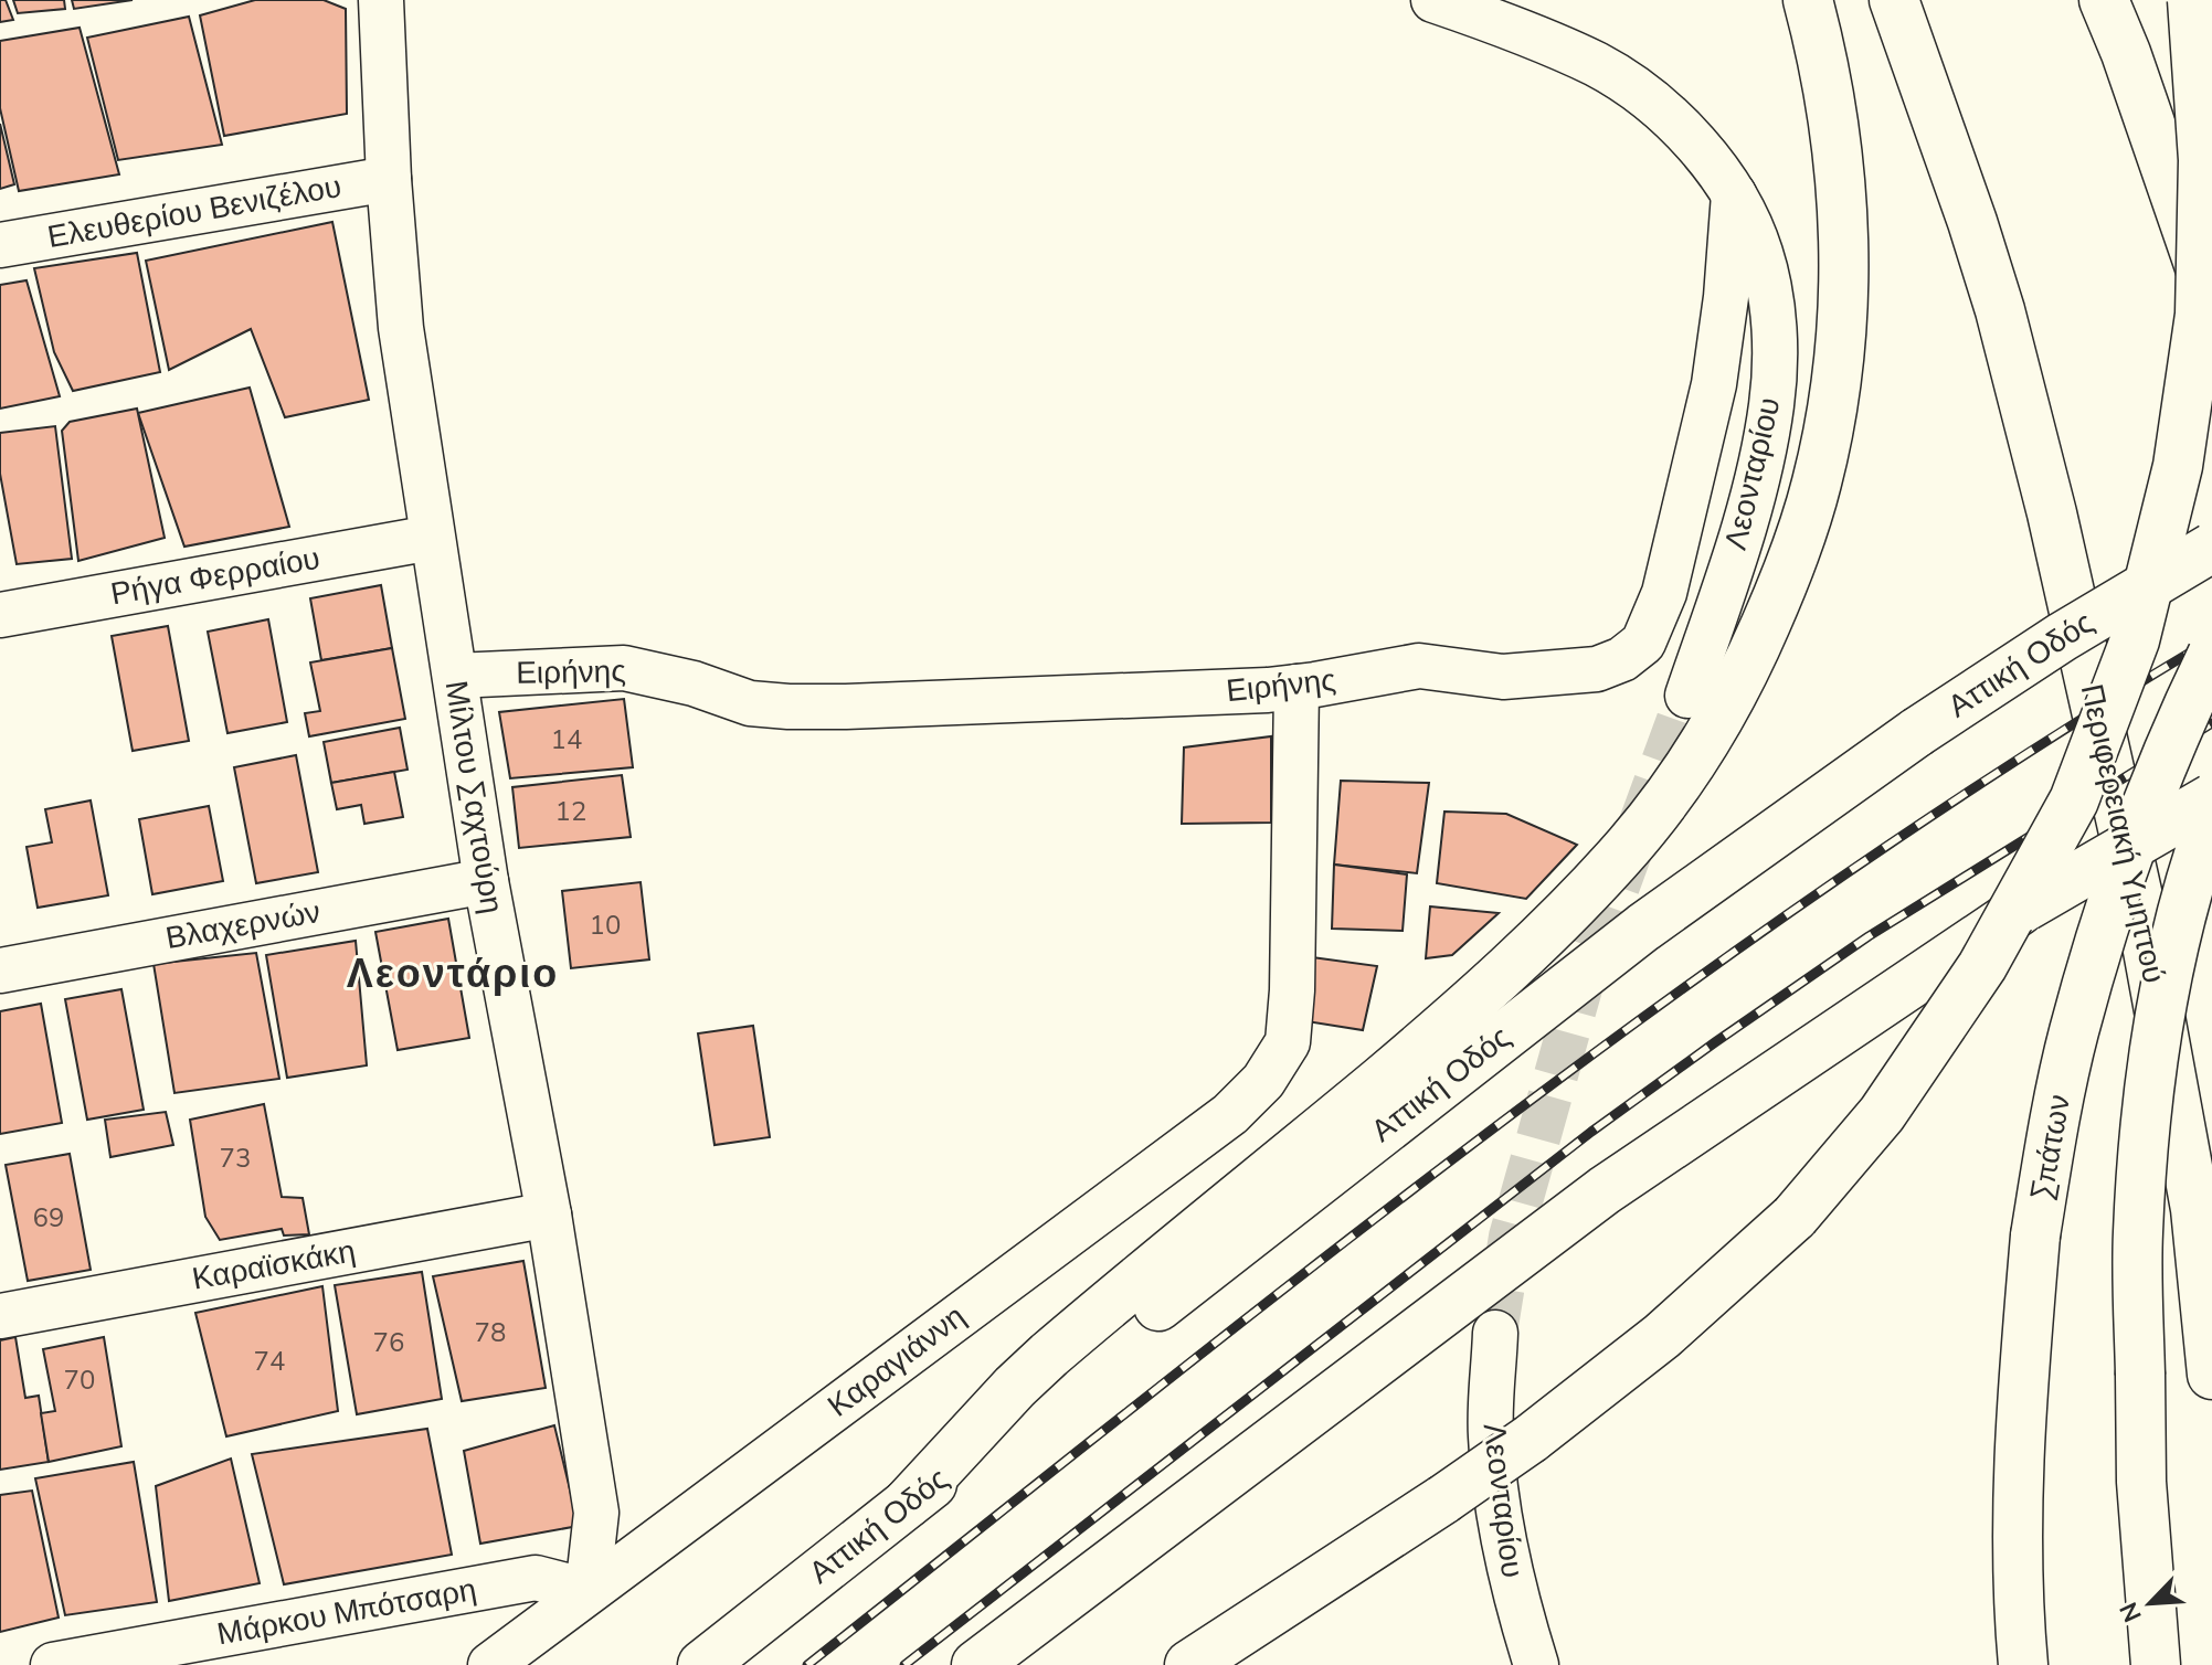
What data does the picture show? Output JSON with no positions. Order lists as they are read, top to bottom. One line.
{"streets":{"main road":["Αττική Οδός","Περιφερειακή Υμηττού","Σπάτων"],"street":["Ελευθερίου Βενιζέλου","Λεονταρίου","Ρήγα Φερραίου","Ειρήνης","Μίλτου Σαχτούρη","Βλαχερνών","Καραϊσκάκη","Καραγιάννη","Μάρκου Μπότσαρη"]},"crossings":[["Ελευθερίου Βενιζέλου","Μίλτου Σαχτούρη"],["Λεονταρίου","Ειρήνης"],["Ρήγα Φερραίου","Μίλτου Σαχτούρη"],["Ειρήνης","Μίλτου Σαχτούρη"],["Ειρήνης","Καραγιάννη"],["Μίλτου Σαχτούρη","Βλαχερνών"],["Μίλτου Σαχτούρη","Καραϊσκάκη"],["Μίλτου Σαχτούρη","Καραγιάννη"],["Μίλτου Σαχτούρη","Μάρκου Μπότσαρη"],["Καραγιάννη","Μάρκου Μπότσαρη"]],"districts":["Λεοντάριο"],"house_numbers":["14","12","10","73","69","78","76","74","70"],"north":"bottom left"}
